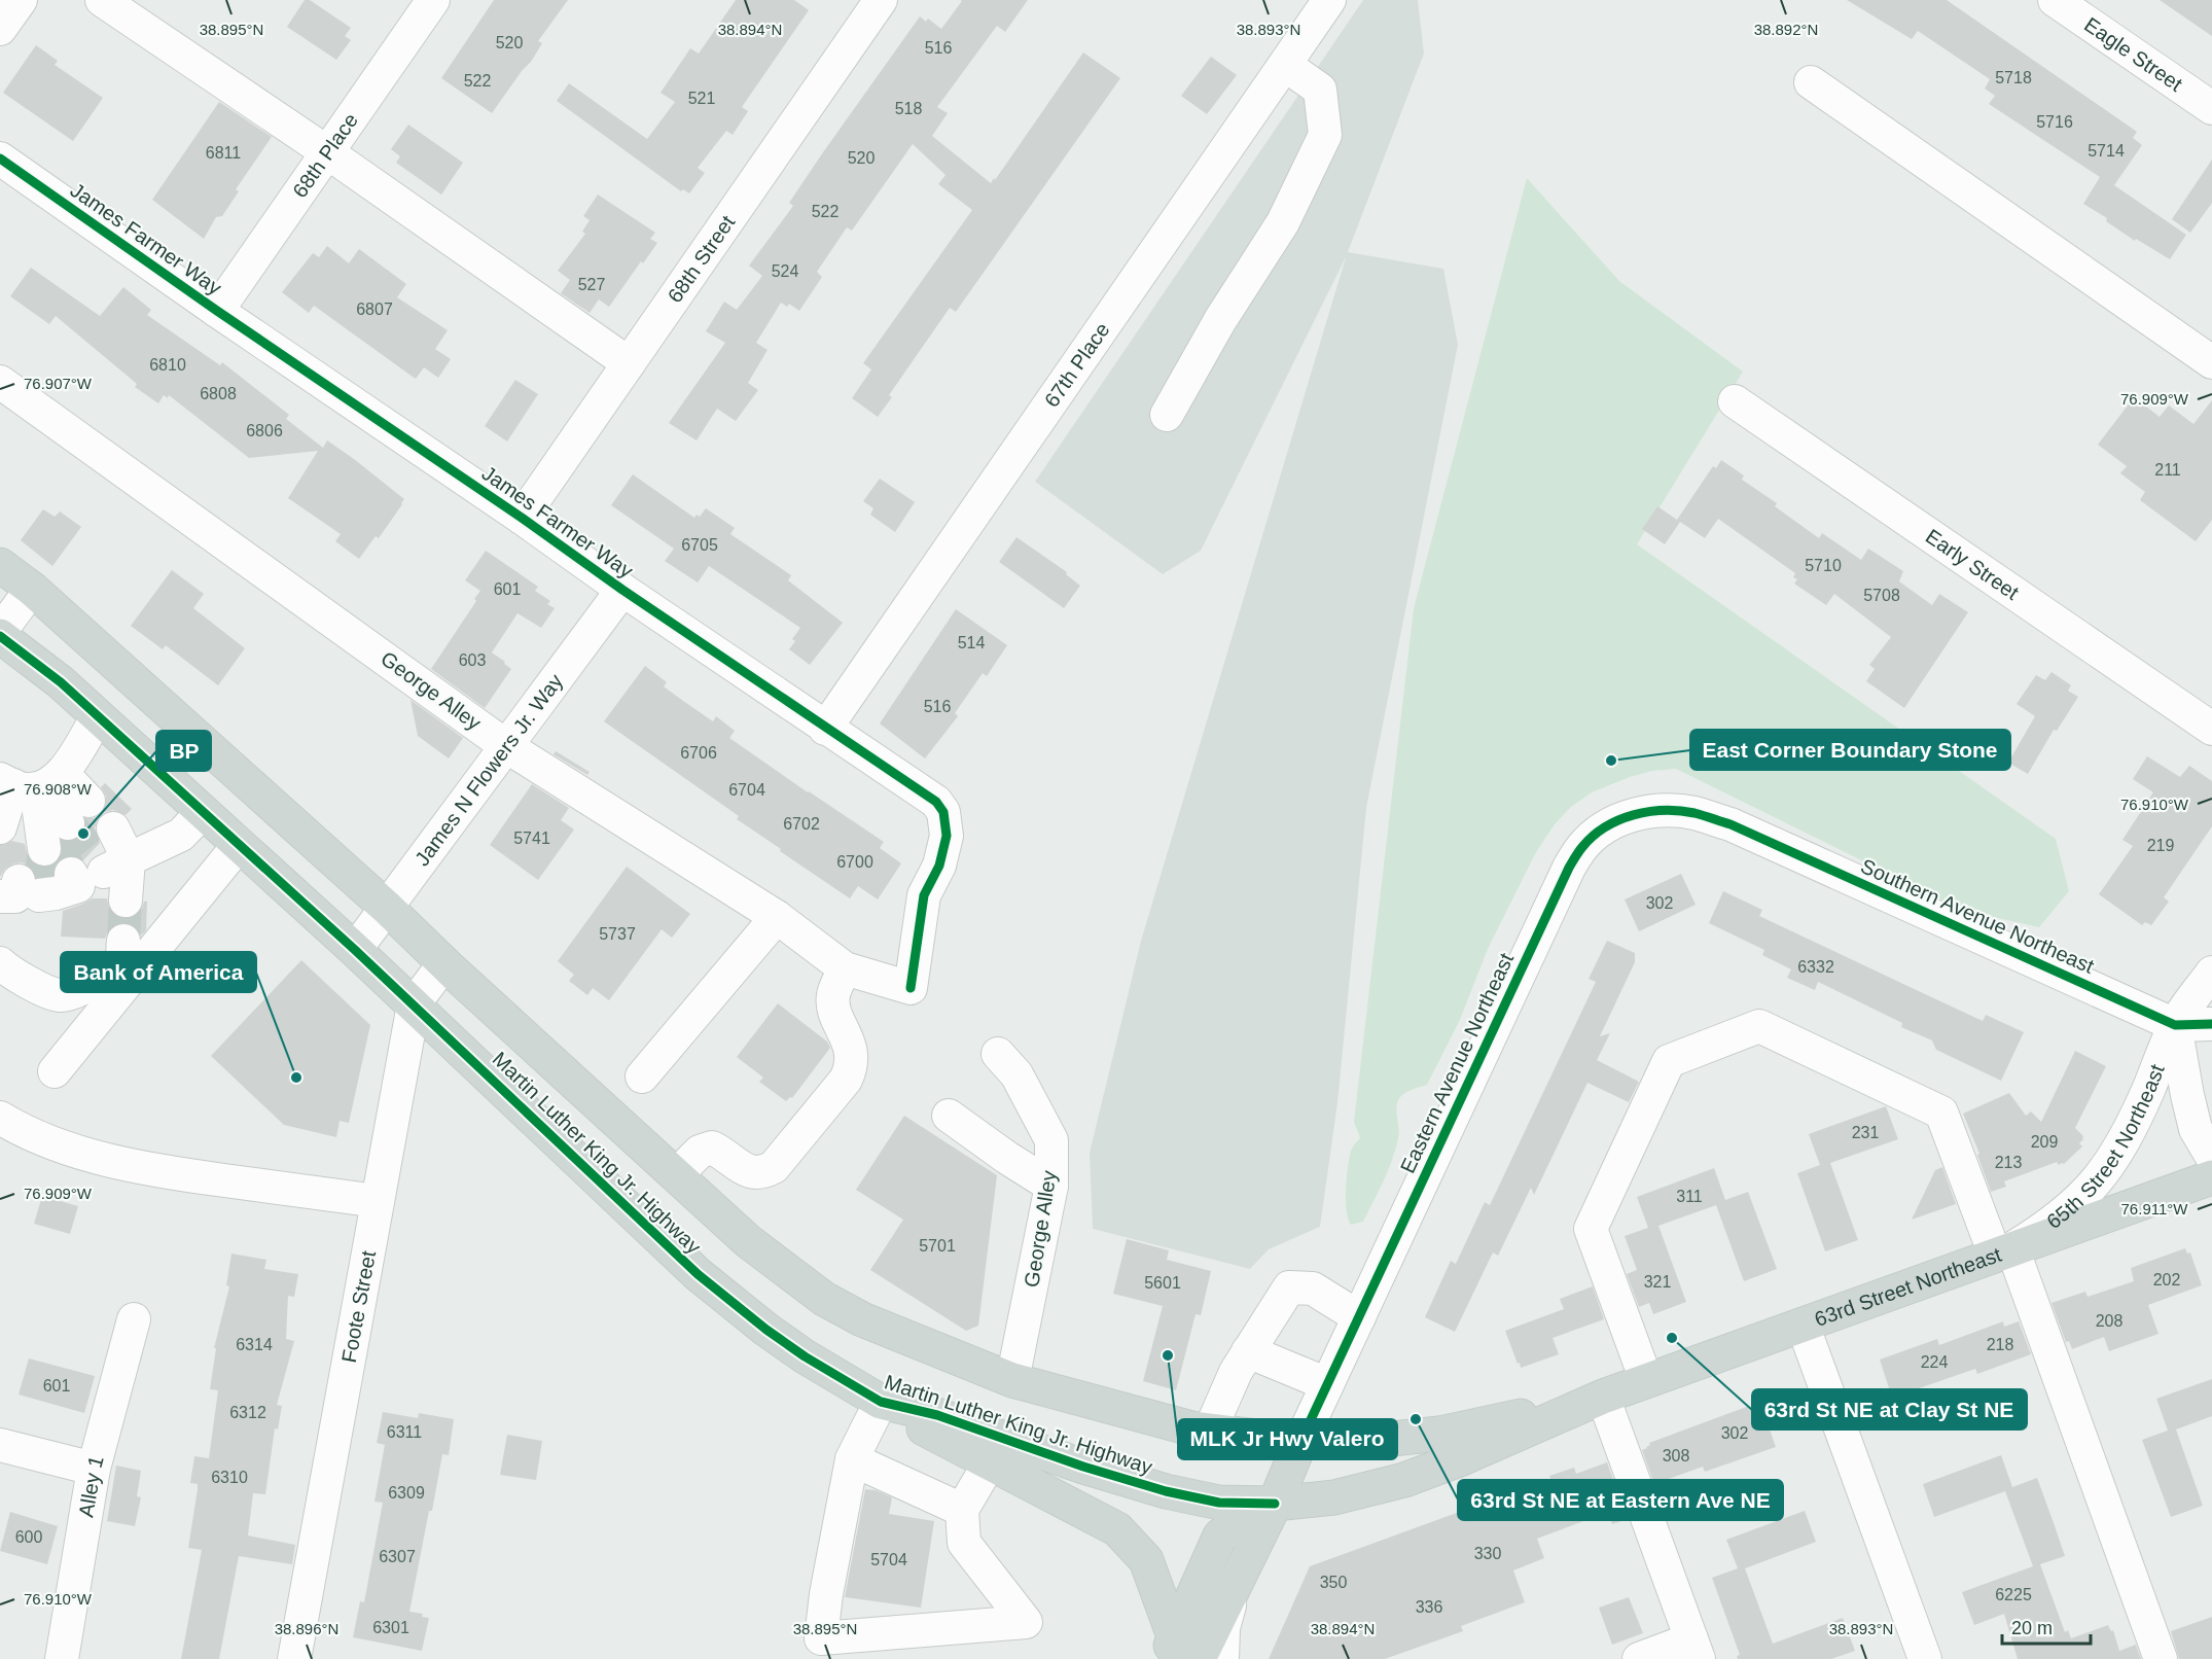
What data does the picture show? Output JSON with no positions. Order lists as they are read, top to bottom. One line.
{"streets":{"main road":["Eastern Avenue Northeast","Martin Luther King Jr. Highway","63rd Street Northeast"],"street":["Eagle Street","68th Place","James Farmer Way","68th Street","67th Place","Early Street","George Alley","James N Flowers Jr. Way","Southern Avenue Northeast","65th Street Northeast","Foote Street","Alley 1"]},"crossings":[["68th Place","James Farmer Way"],["James Farmer Way","68th Street"],["James Farmer Way","67th Place"],["James Farmer Way","George Alley"],["James Farmer Way","James N Flowers Jr. Way"],["George Alley","James N Flowers Jr. Way"],["George Alley","Martin Luther King Jr. Highway"],["James N Flowers Jr. Way","Martin Luther King Jr. Highway"],["Southern Avenue Northeast","Eastern Avenue Northeast"],["Southern Avenue Northeast","65th Street Northeast"],["Eastern Avenue Northeast","Martin Luther King Jr. Highway"],["Eastern Avenue Northeast","63rd Street Northeast"],["65th Street Northeast","63rd Street Northeast"],["Martin Luther King Jr. Highway","63rd Street Northeast"],["Martin Luther King Jr. Highway","Foote Street"]],"places":["East Corner Boundary Stone","BP","Bank of America","63rd St NE at Clay St NE","MLK Jr Hwy Valero","63rd St NE at Eastern Ave NE"],"house_numbers":["520","516","5718","522","521","518","5716","5714","6811","520","522","524","527","6807","6810","6808","6806","211","6705","5710","601","5708","514","603","516","6706","6704","6702","5741","219","6700","302","5737","6332","231","209","213","311","5701","202","321","5601","208","6314","218","224","601","6312","6311","302","308","6310","6309","600","330","6307","5704","350","6225","336","6301"],"scale_bar":"20 m","coordinates":["38.895°N","38.894°N","38.893°N","38.892°N","76.907°W","76.909°W","76.908°W","76.910°W","76.911°W","38.896°N"]}
